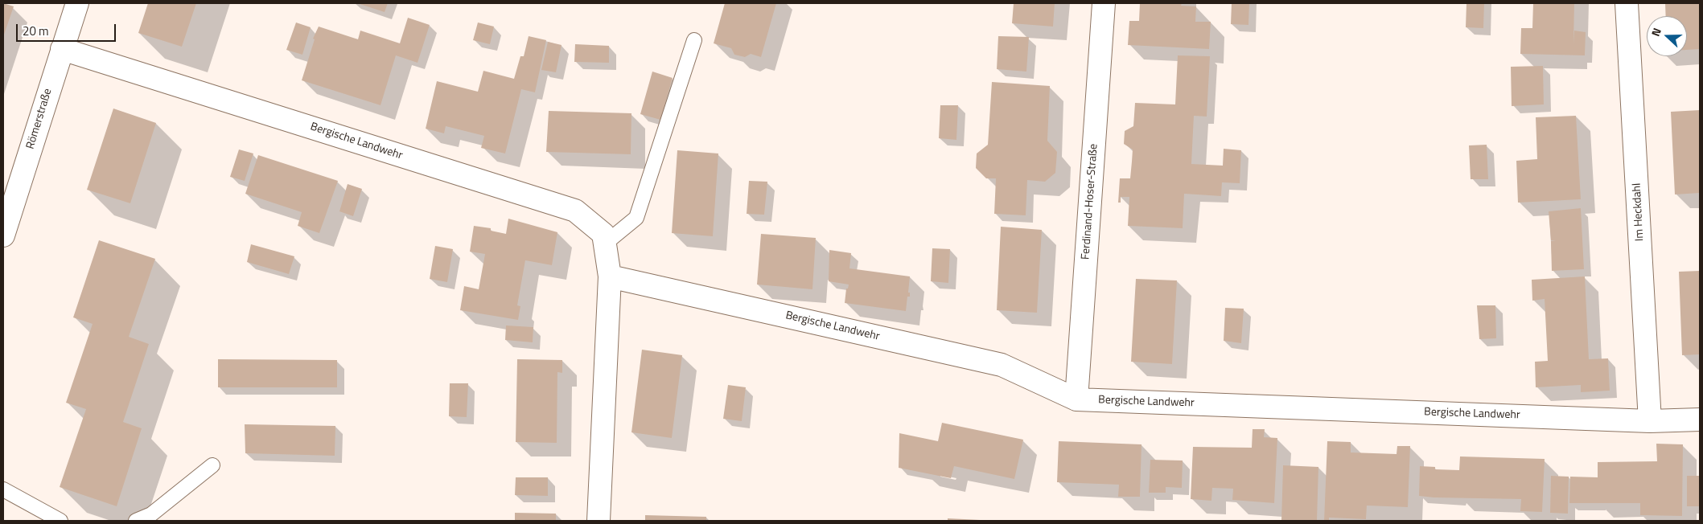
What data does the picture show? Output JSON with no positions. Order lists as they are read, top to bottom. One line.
{"streets":{"street":["Römerstraße","Bergische Landwehr","Ferdinand-Hoser-Straße","Im Heckdahl"]},"crossings":[["Römerstraße","Bergische Landwehr"],["Bergische Landwehr","Ferdinand-Hoser-Straße"],["Bergische Landwehr","Im Heckdahl"]],"scale_bar":"20 m","north":"left"}
